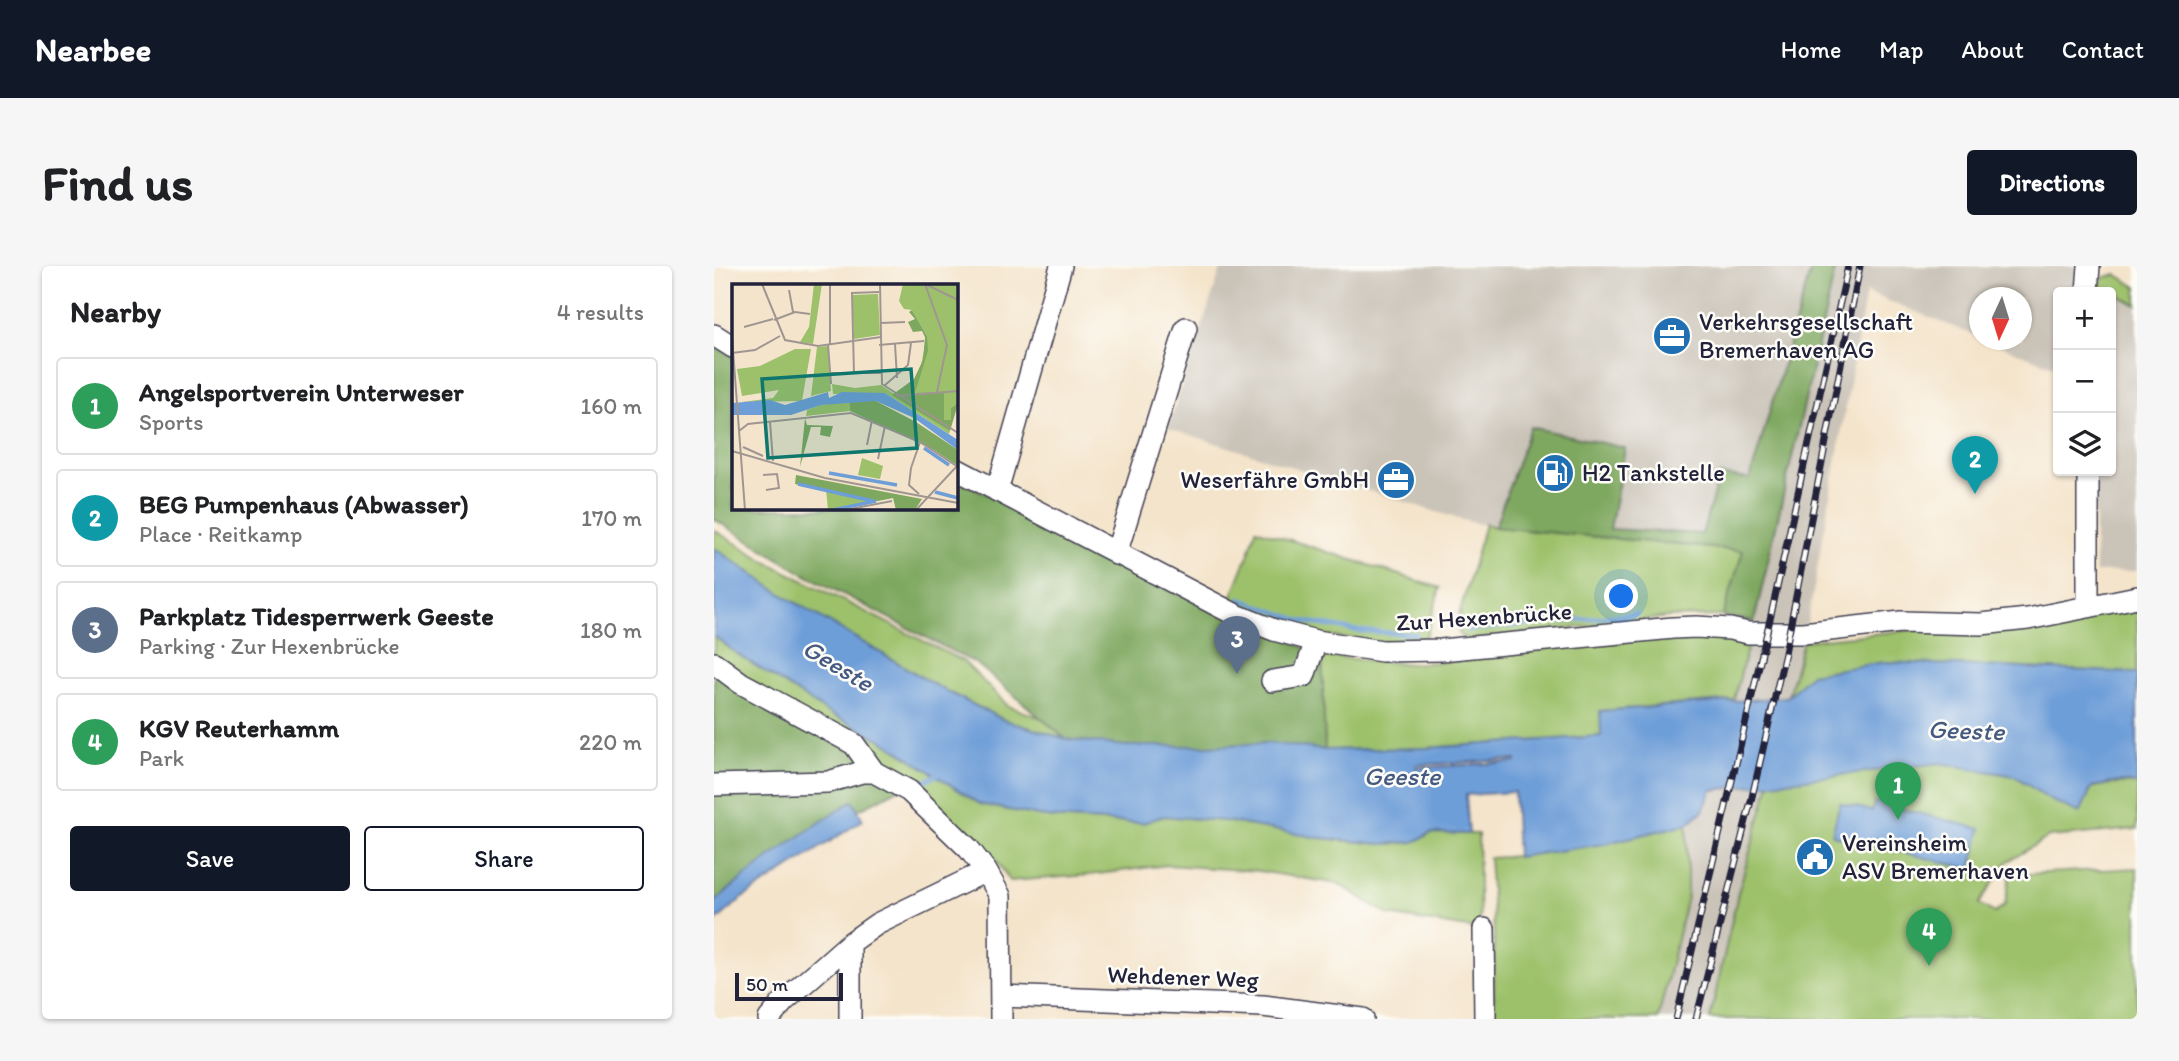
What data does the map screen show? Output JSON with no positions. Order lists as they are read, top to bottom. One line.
{"streets":{"street":["Zur Hexenbrücke","Wehdener Weg"]},"water":["Geeste"],"places":{"office":["Verkehrsgesellschaft Bremerhaven AG","Weserfähre GmbH"],"fuel station":["H2 Tankstelle"],"public building":["Vereinsheim ASV Bremerhaven"]},"scale_bar":"50 m","north":"bottom","page":{"header":"Nearbee","nav":["Home","Map","About","Contact"],"buttons":["Directions",["Save","Share"]],"title":"Find us","heading":["Nearby","4 results"],"map_buttons":["+","−"],"list":[{"mark":"1","name":"Angelsportverein Unterweser","note":"Sports","value":"160 m"},{"mark":"2","name":"BEG Pumpenhaus (Abwasser)","note":"Place · Reitkamp","value":"170 m"},{"mark":"3","name":"Parkplatz Tidesperrwerk Geeste","note":"Parking · Zur Hexenbrücke","value":"180 m"},{"mark":"4","name":"KGV Reuterhamm","note":"Park","value":"220 m"}],"pins":["2","3","1","4"],"scale":"50 m"}}
